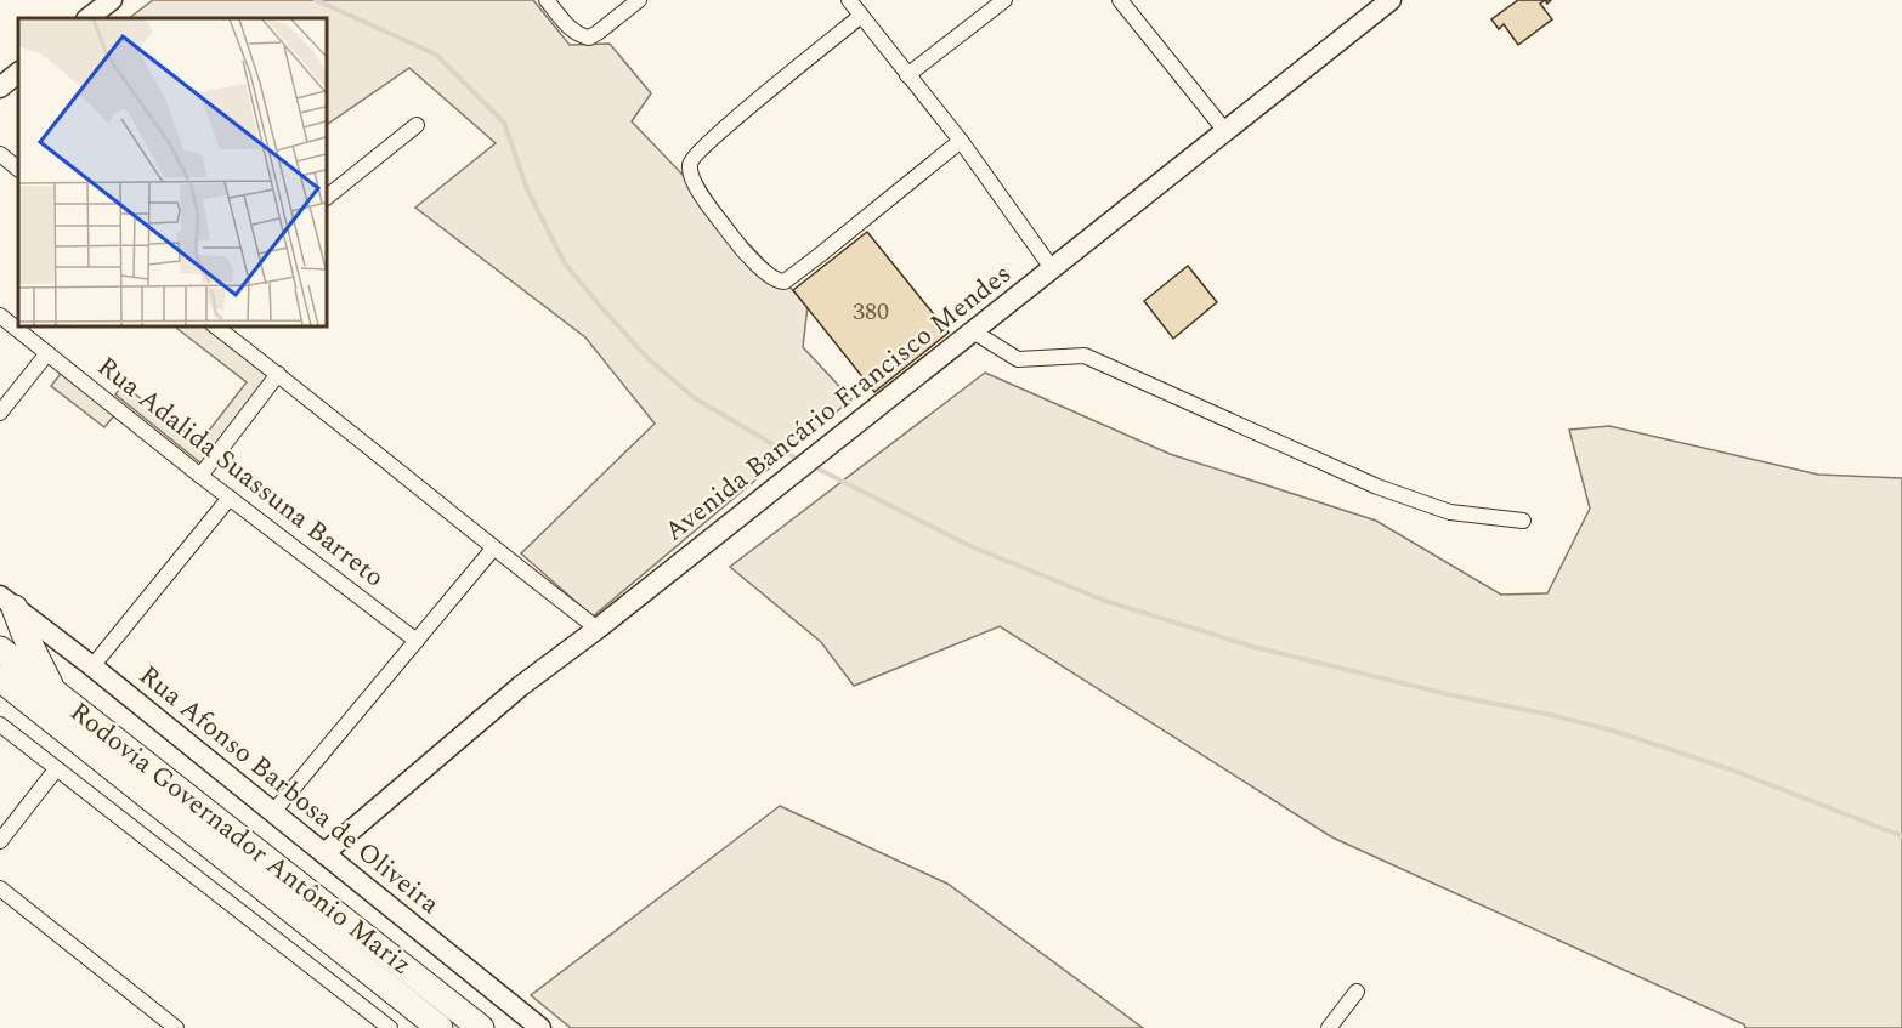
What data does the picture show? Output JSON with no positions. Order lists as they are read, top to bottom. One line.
{"streets":{"highway":["Rodovia Governador Antônio Mariz"],"street":["Avenida Bancário Francisco Mendes","Rua Adalida Suassuna Barreto","Rua Afonso Barbosa de Oliveira"]},"crossings":[["Avenida Bancário Francisco Mendes","Rua Afonso Barbosa de Oliveira"]],"house_numbers":["380"]}
